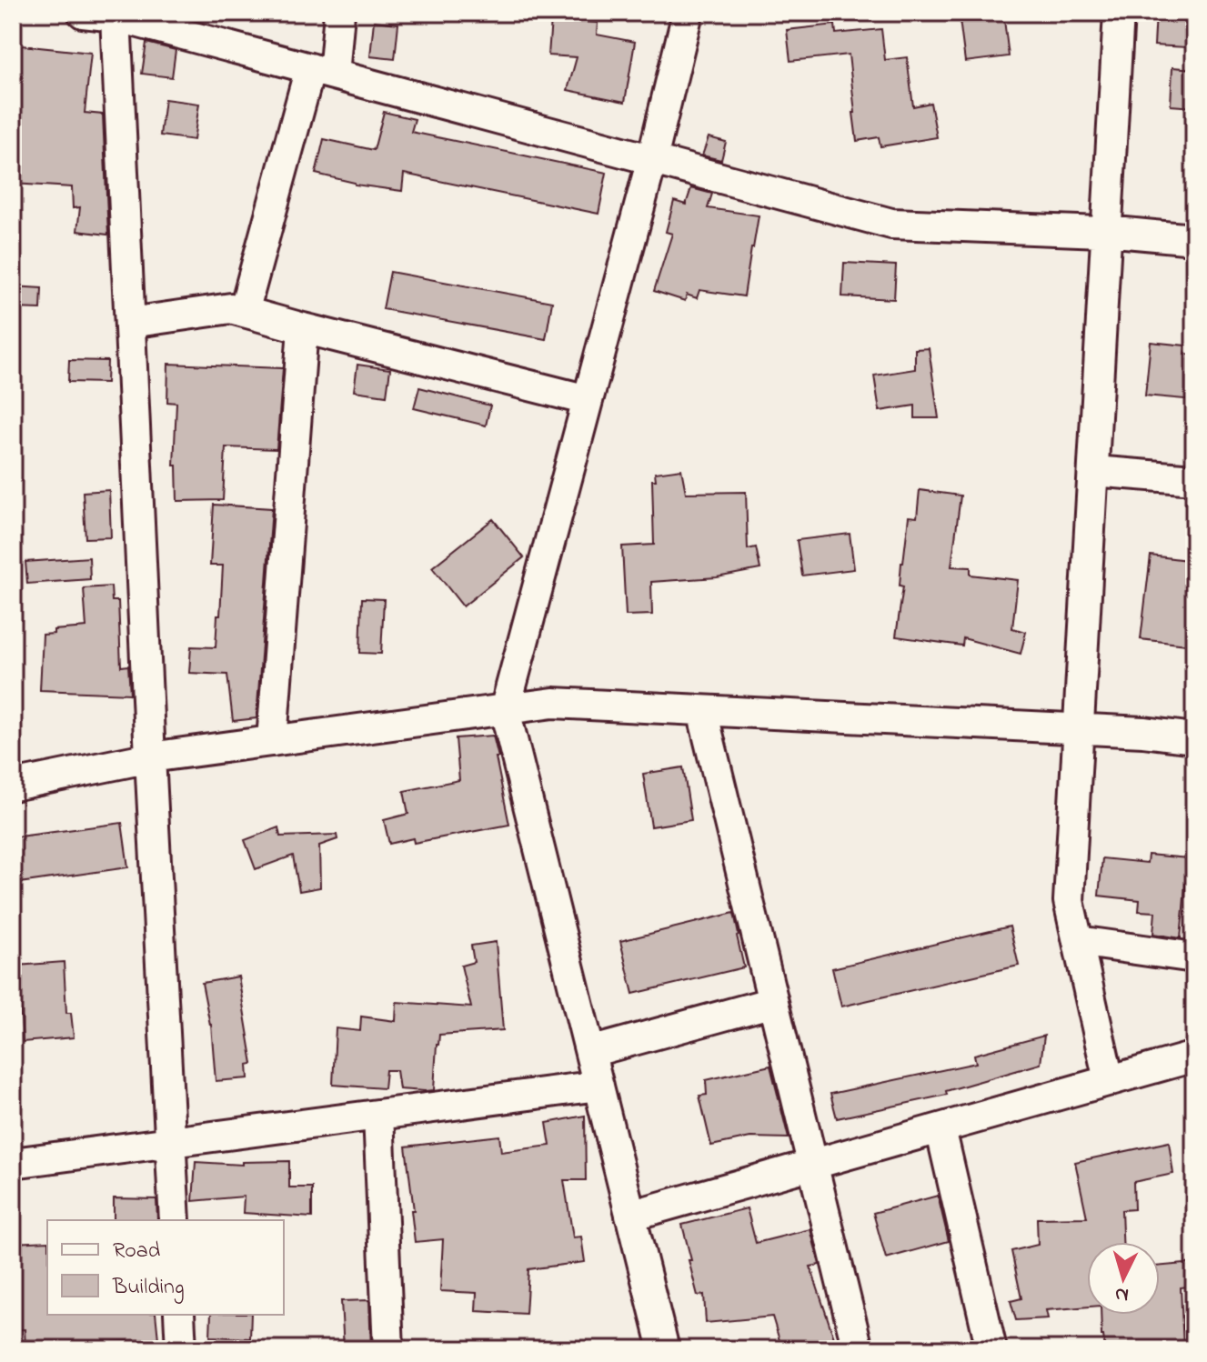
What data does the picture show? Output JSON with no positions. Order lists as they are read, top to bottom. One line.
{"legend":["Road","Building"],"north":"bottom"}
